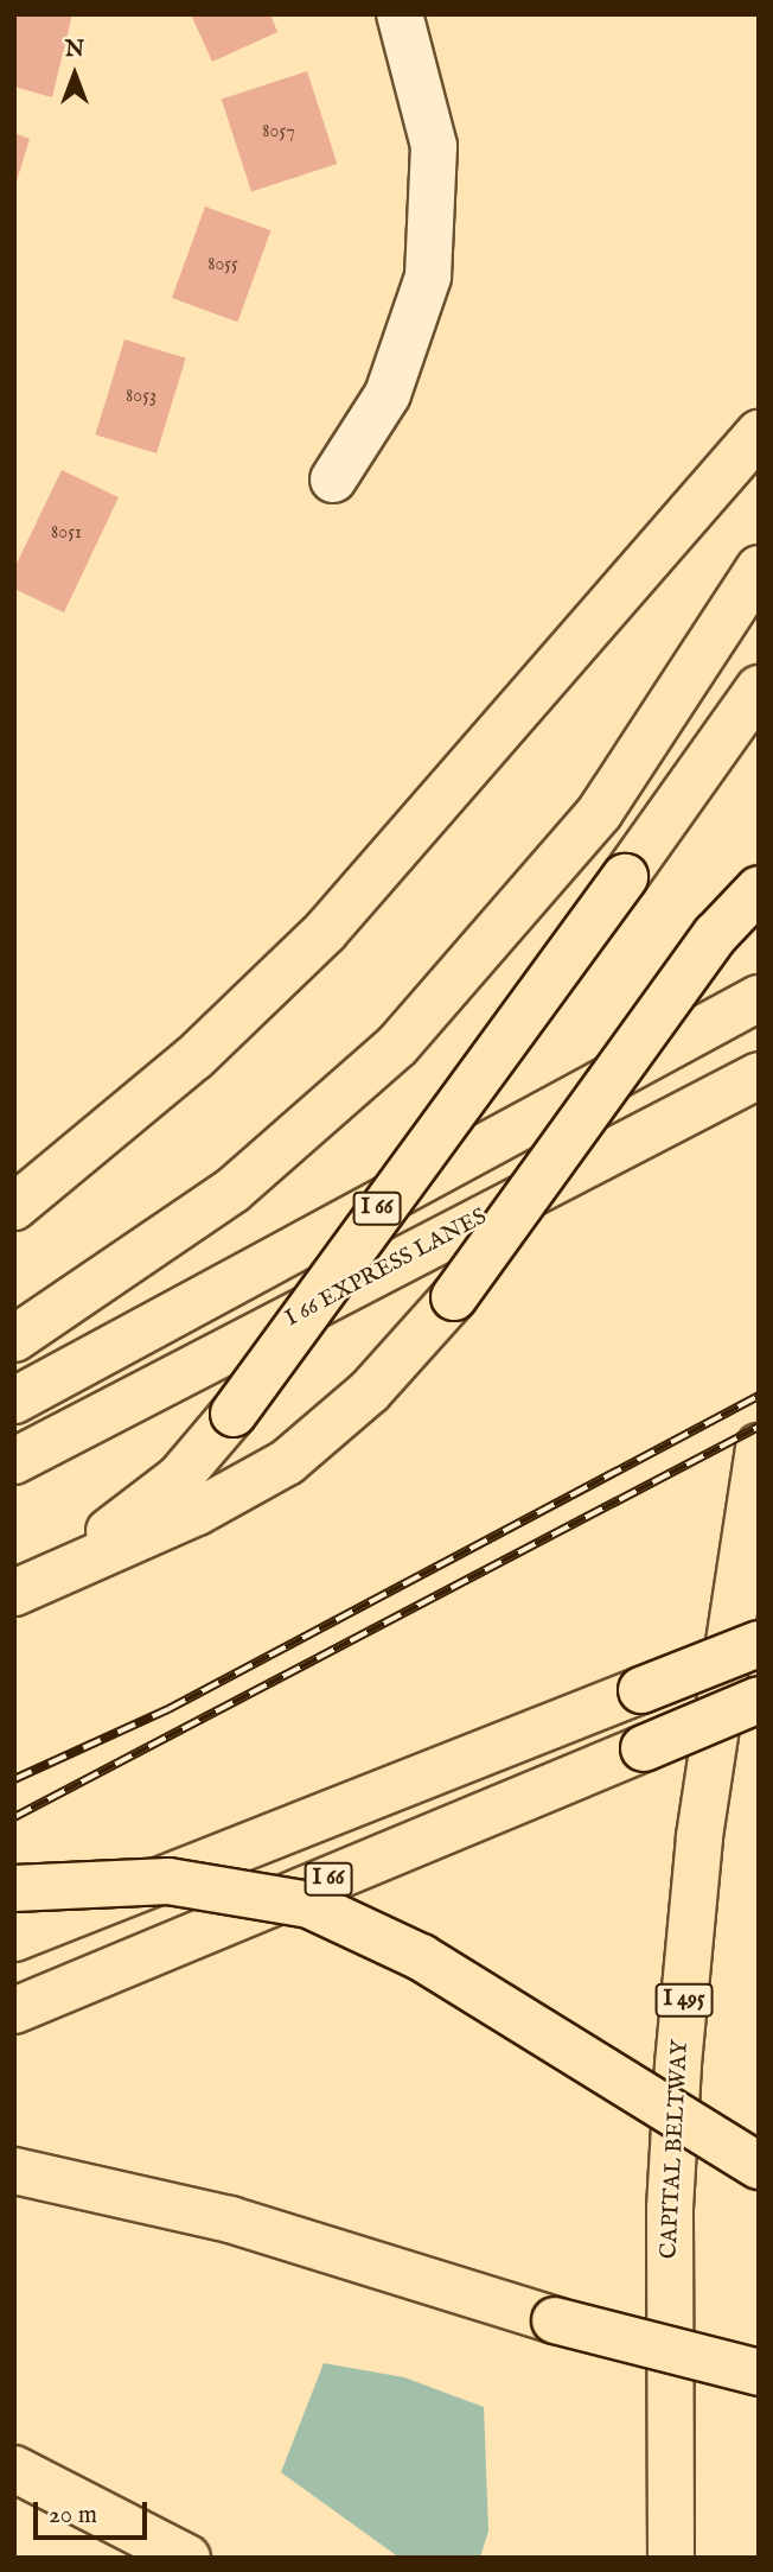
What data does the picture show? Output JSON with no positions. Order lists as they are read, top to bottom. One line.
{"streets":{"highway":["I 66","I 66 EXPRESS LANES","I 495","CAPITAL BELTWAY"]},"house_numbers":["8057","8055","8053","8051"],"scale_bar":"20 m","north":"top"}
